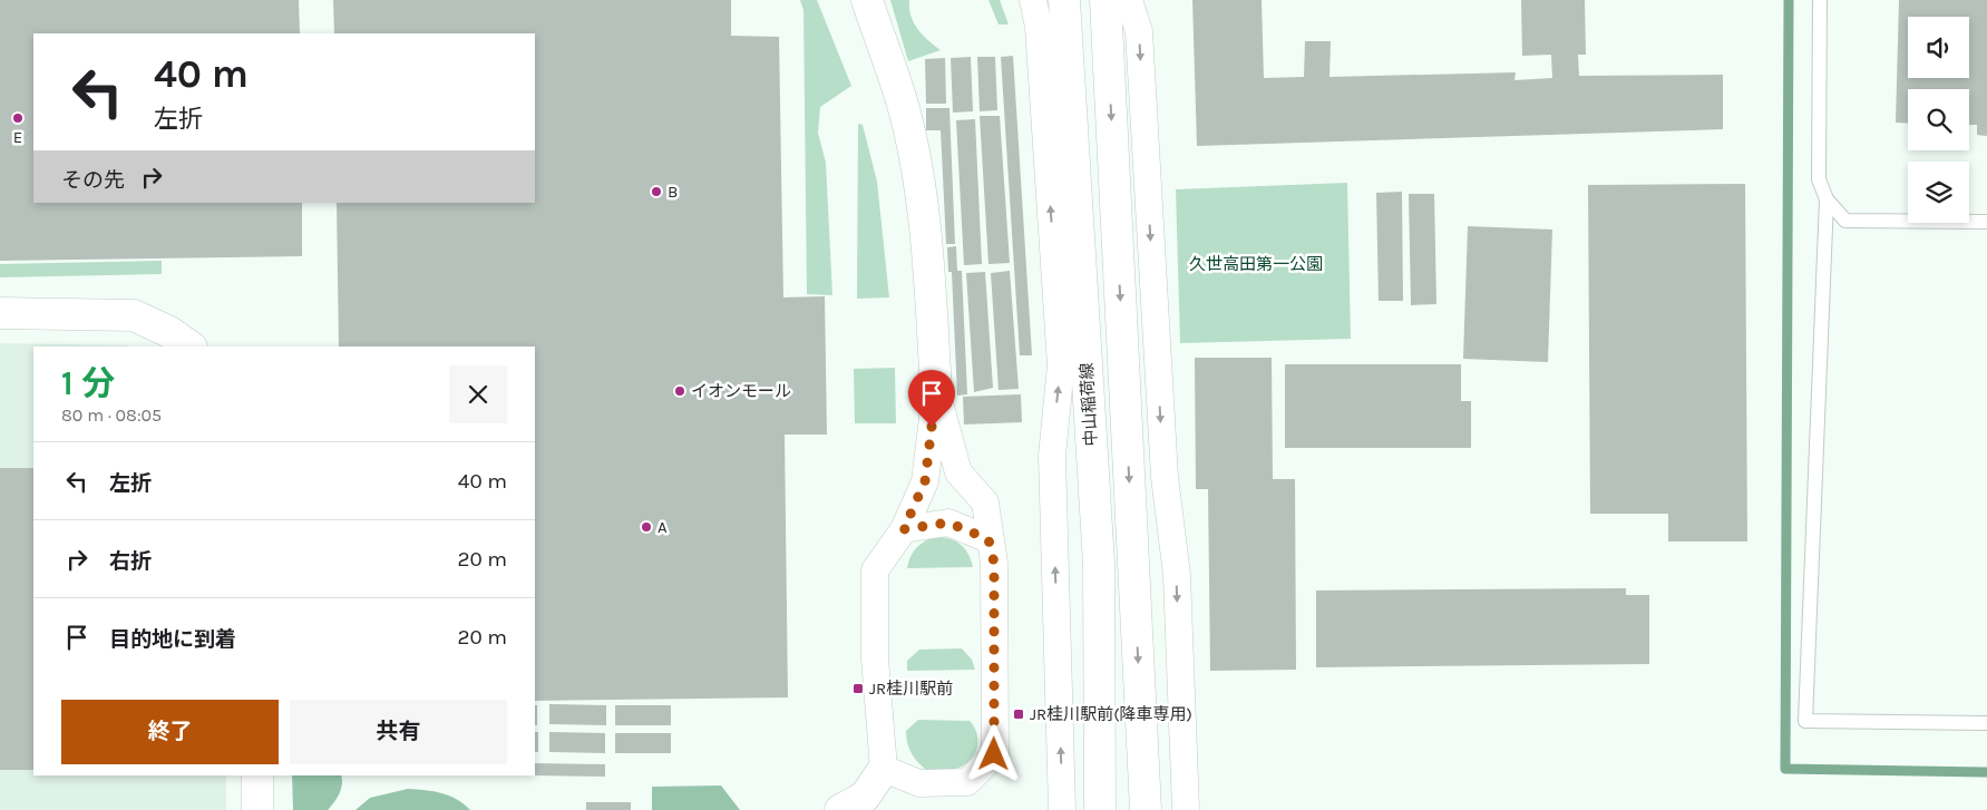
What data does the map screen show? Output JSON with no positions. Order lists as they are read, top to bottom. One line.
{"streets":{"main road":["中山稲荷線"]},"parks":["久世高田第一公園"],"places":{"other":["E","B","イオンモール","A"],"transit":["JR桂川駅前","JR桂川駅前(降車専用)"]},"page":{"turn":["40 m","左折"],"then":"その先","heading":["1 分","80 m · 08:05"],"list":[{"name":"左折","value":"40 m"},{"name":"右折","value":"20 m"},{"name":"目的地に到着","value":"20 m"}],"buttons":["終了","共有"]}}
